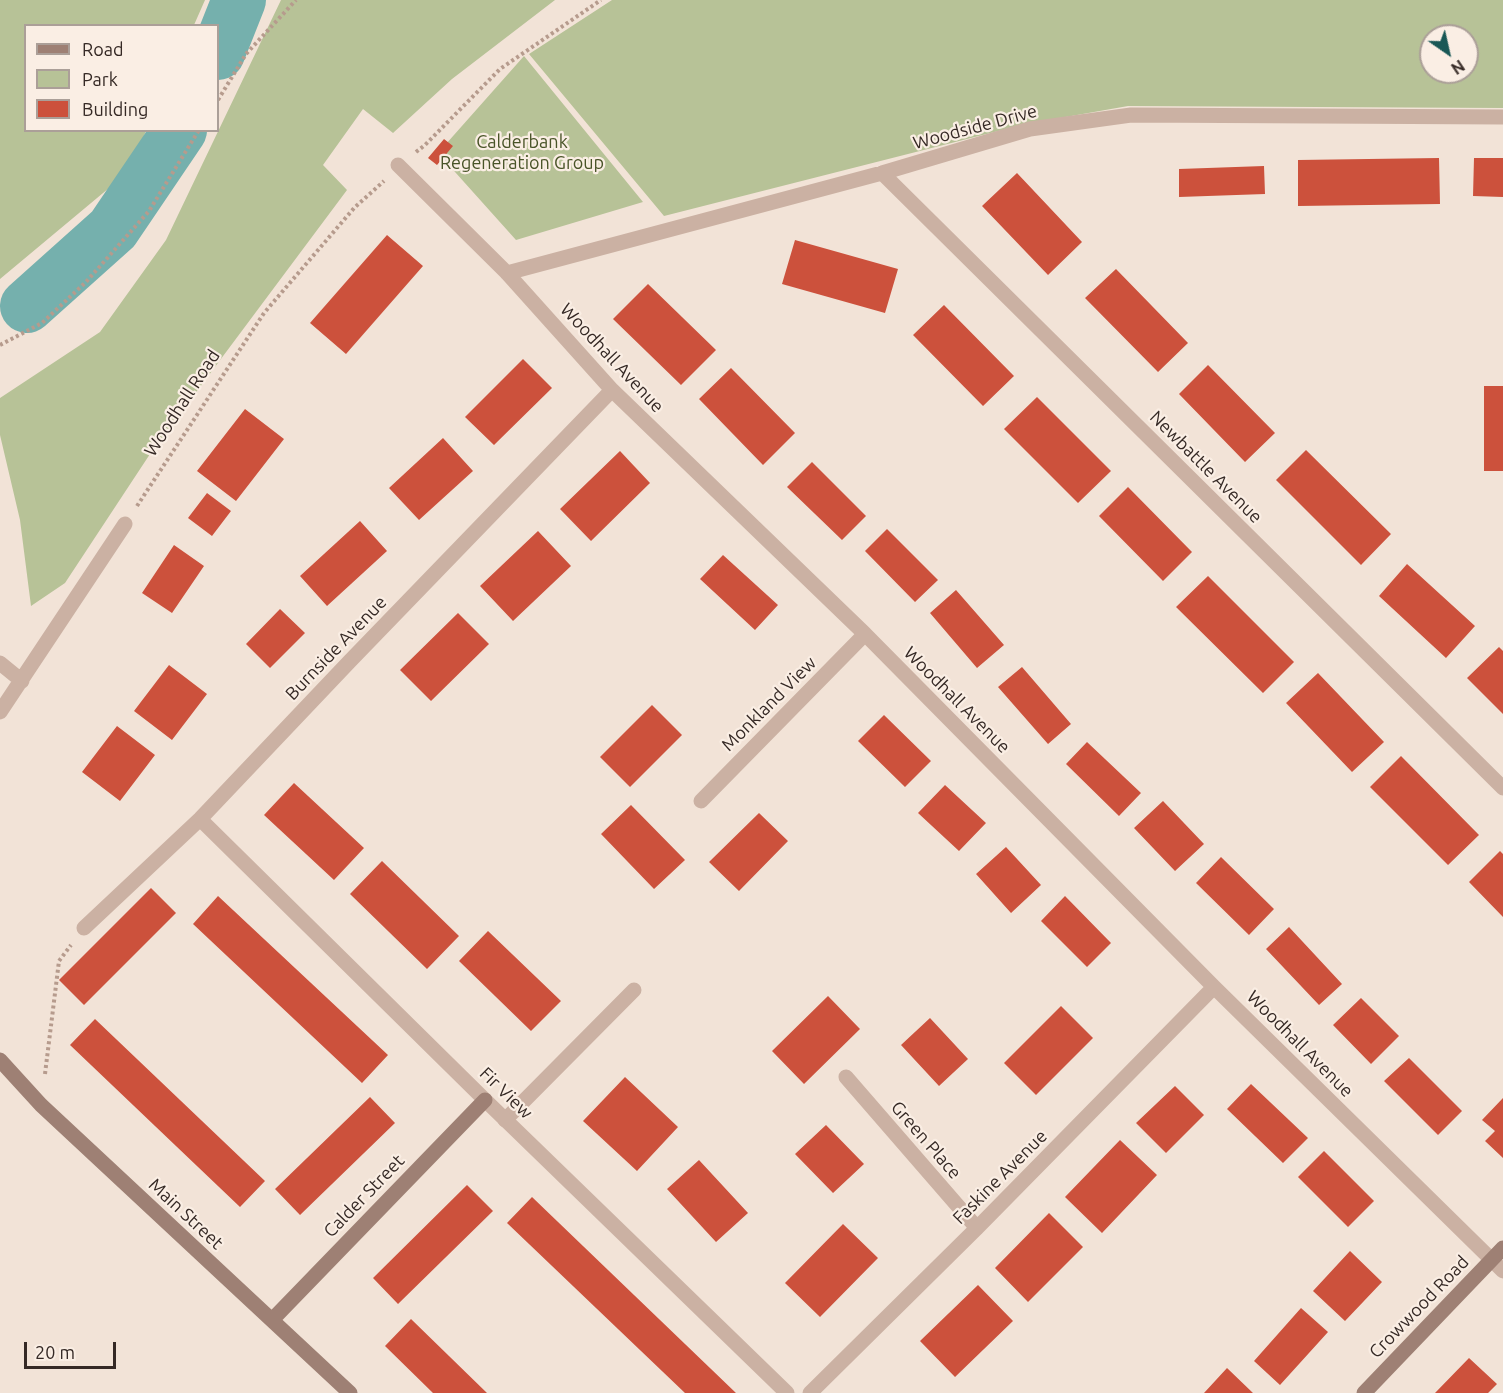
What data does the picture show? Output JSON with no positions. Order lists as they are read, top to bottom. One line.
{"streets":{"street":["Woodside Drive","Woodhall Avenue","Newbattle Avenue","Burnside Avenue","Monkland View","Fir View","Green Place","Faskine Avenue","Calder Street","Main Street","Crowwood Road"],"path":["Woodhall Road"]},"crossings":[["Woodside Drive","Woodhall Avenue"],["Woodside Drive","Newbattle Avenue"],["Woodhall Avenue","Woodhall Road"],["Woodhall Avenue","Burnside Avenue"],["Woodhall Avenue","Monkland View"],["Woodhall Avenue","Faskine Avenue"],["Woodhall Avenue","Crowwood Road"],["Burnside Avenue","Fir View"],["Fir View","Calder Street"],["Green Place","Faskine Avenue"],["Calder Street","Main Street"]],"parks":["Calderbank Regeneration Group"],"legend":["Road","Park","Building"],"scale_bar":"20 m","north":"bottom right"}
